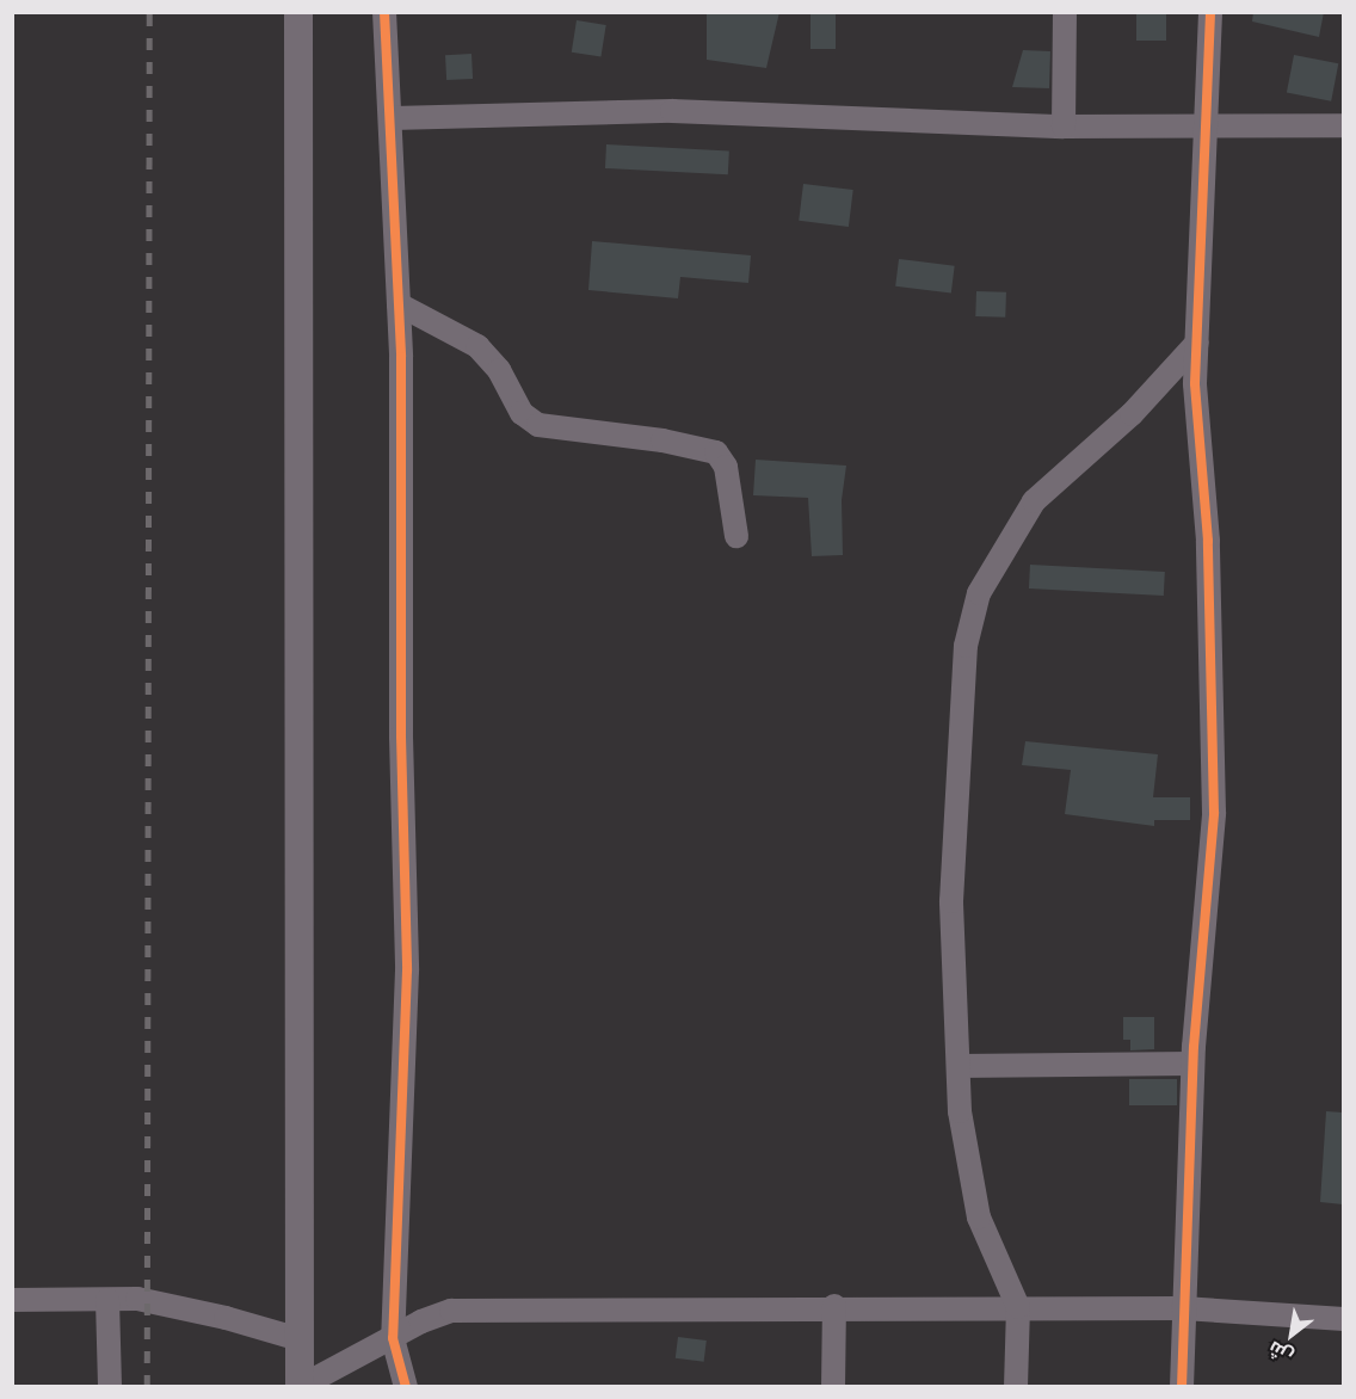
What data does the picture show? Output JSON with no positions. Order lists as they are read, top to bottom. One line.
{"north":"bottom left"}
